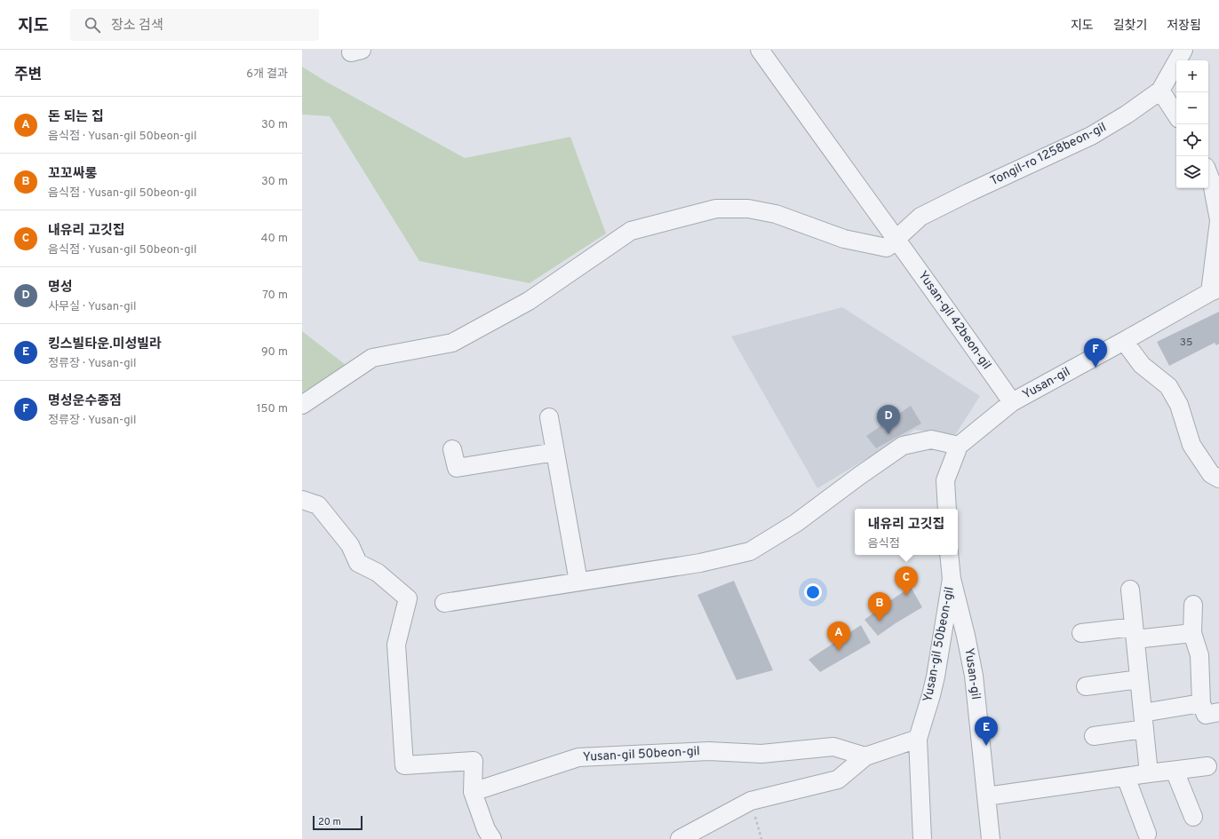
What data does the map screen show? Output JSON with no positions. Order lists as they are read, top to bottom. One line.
{"streets":{"street":["Tongil-ro 1258beon-gil","Yusan-gil 42beon-gil","Yusan-gil","Yusan-gil 50beon-gil"]},"crossings":[["Tongil-ro 1258beon-gil","Yusan-gil 42beon-gil"],["Yusan-gil 42beon-gil","Yusan-gil"],["Yusan-gil","Yusan-gil 50beon-gil"]],"house_numbers":["35"],"scale_bar":"20 m","page":{"header":"지도","search":"장소 검색","nav":["지도","길찾기","저장됨"],"heading":["주변","6개 결과"],"map_buttons":["+","−"],"list":[{"mark":"A","name":"돈 되는 집","note":"음식점 · Yusan-gil 50beon-gil","value":"30 m"},{"mark":"B","name":"꼬꼬싸롱","note":"음식점 · Yusan-gil 50beon-gil","value":"30 m"},{"mark":"C","name":"내유리 고깃집","note":"음식점 · Yusan-gil 50beon-gil","value":"40 m"},{"mark":"D","name":"명성","note":"사무실 · Yusan-gil","value":"70 m"},{"mark":"E","name":"킹스빌타운.미성빌라","note":"정류장 · Yusan-gil","value":"90 m"},{"mark":"F","name":"명성운수종점","note":"정류장 · Yusan-gil","value":"150 m"}],"pins":["F","D","C","B","A","E"],"popup":["내유리 고깃집","음식점"],"scale":"20 m"}}
